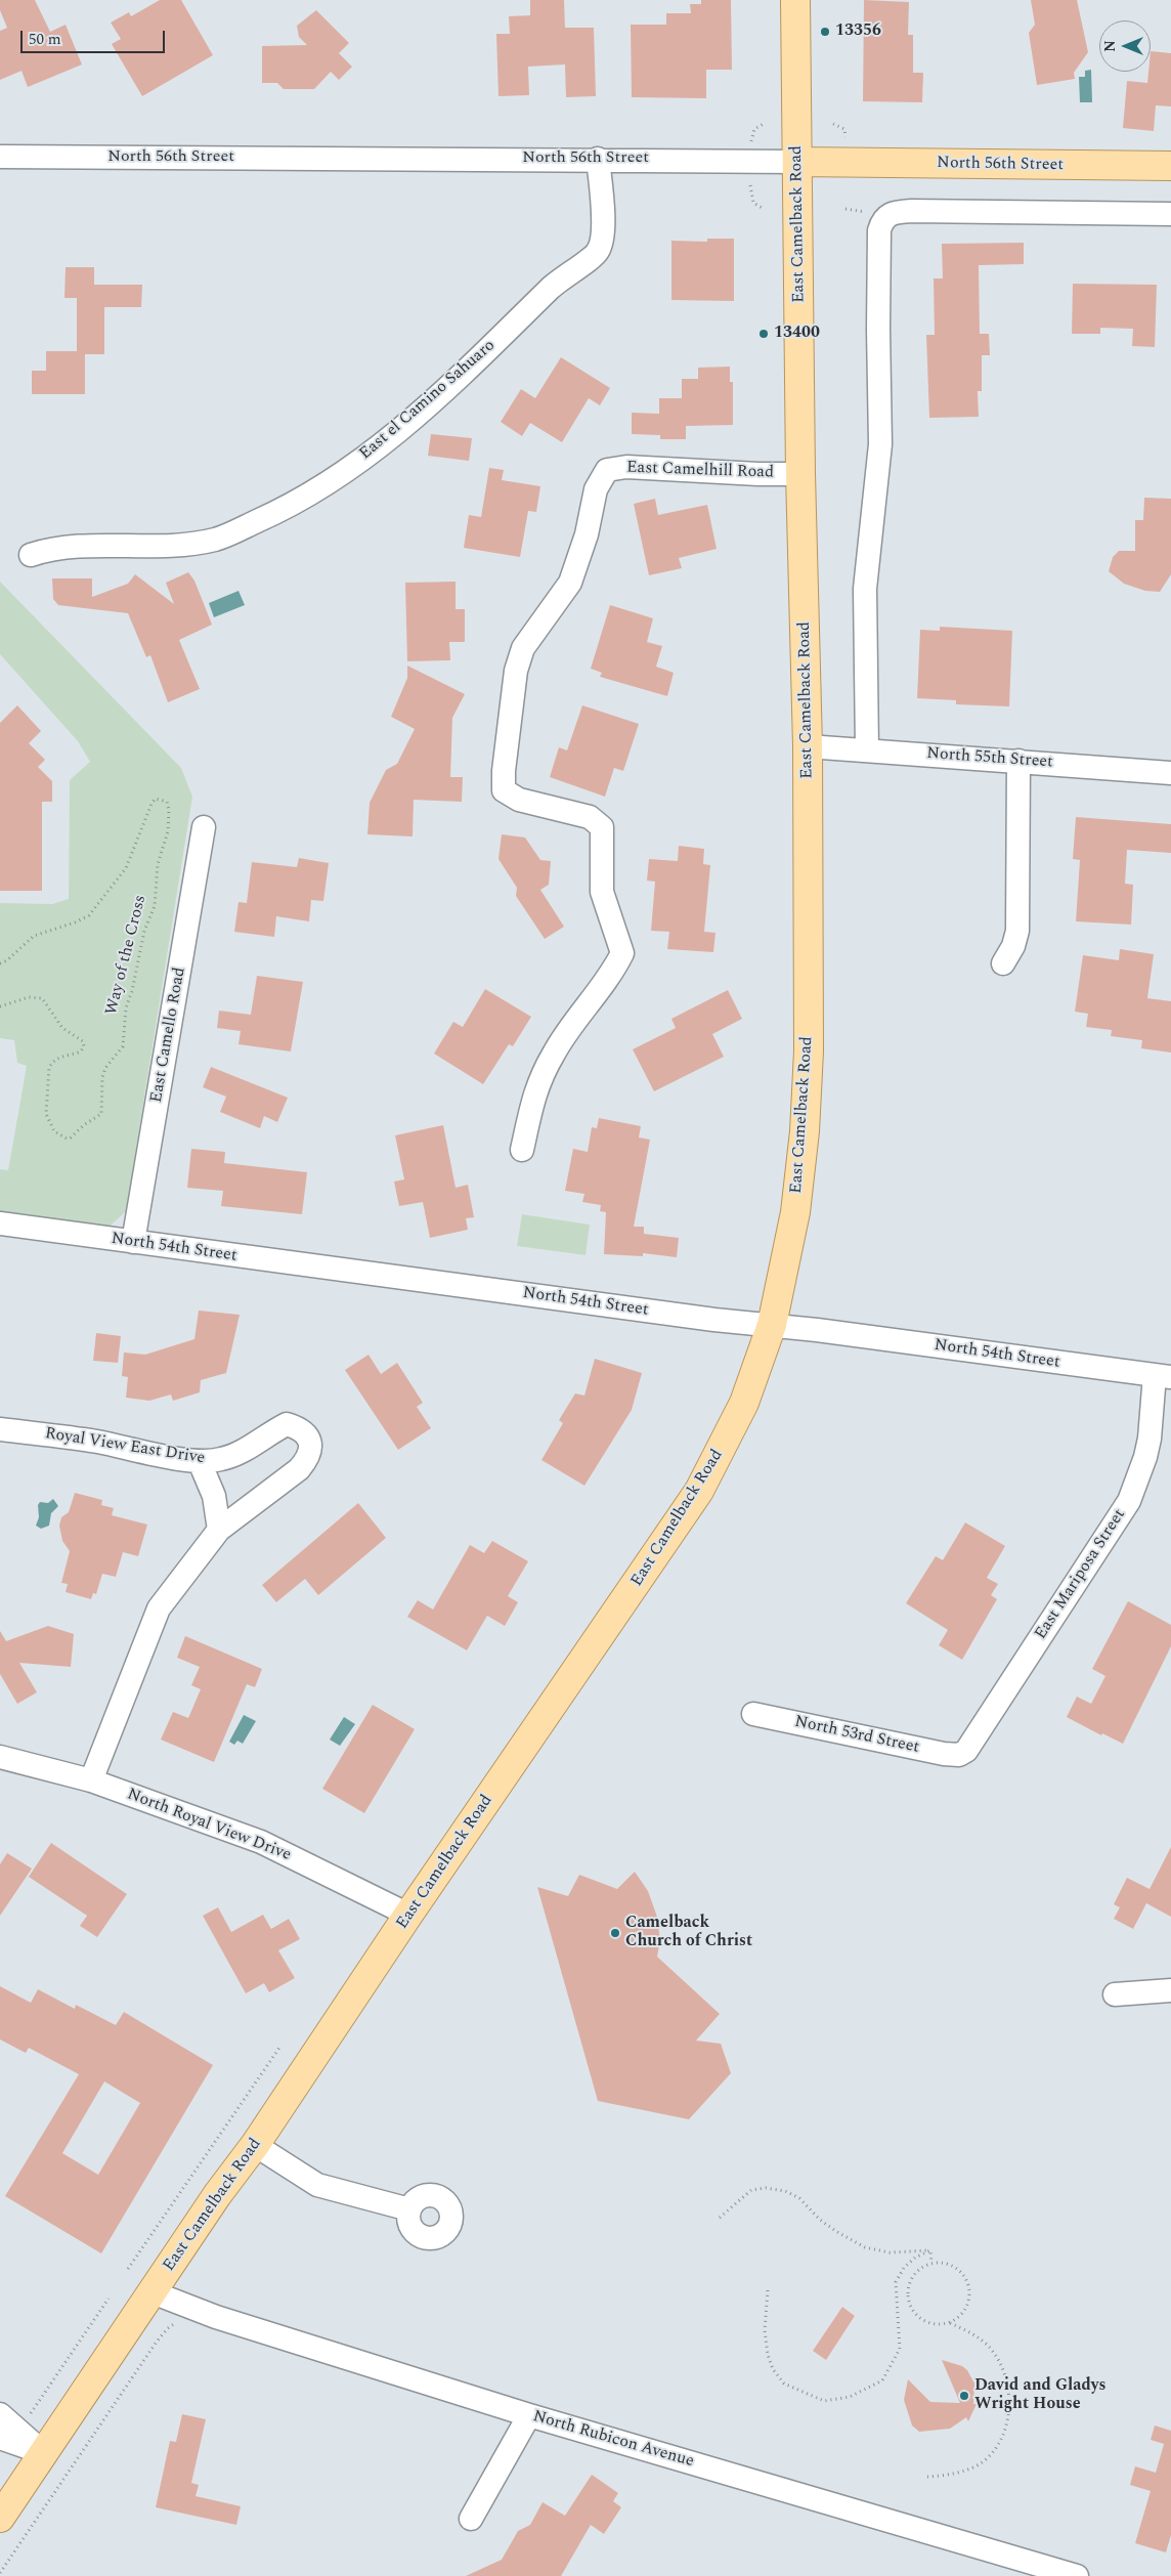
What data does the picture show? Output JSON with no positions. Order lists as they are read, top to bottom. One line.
{"streets":{"main road":["North 56th Street","East Camelback Road"],"street":["East el Camino Sahuaro","East Camelhill Road","North 55th Street","East Camello Road","North 54th Street","Royal View East Drive","East Mariposa Street","North 53rd Street","North Royal View Drive","North Rubicon Avenue"],"path":["Way of the Cross"]},"crossings":[["North 56th Street","East Camelback Road"],["North 56th Street","East el Camino Sahuaro"],["East Camelback Road","East Camelhill Road"],["East Camelback Road","North 55th Street"],["East Camelback Road","North 54th Street"],["East Camelback Road","North Royal View Drive"],["East Camelback Road","North Rubicon Avenue"],["East Camello Road","North 54th Street"],["North 54th Street","East Mariposa Street"],["East Mariposa Street","North 53rd Street"]],"places":["13356","13400","Camelback Church of Christ","David and Gladys Wright House"],"scale_bar":"50 m","north":"left"}
